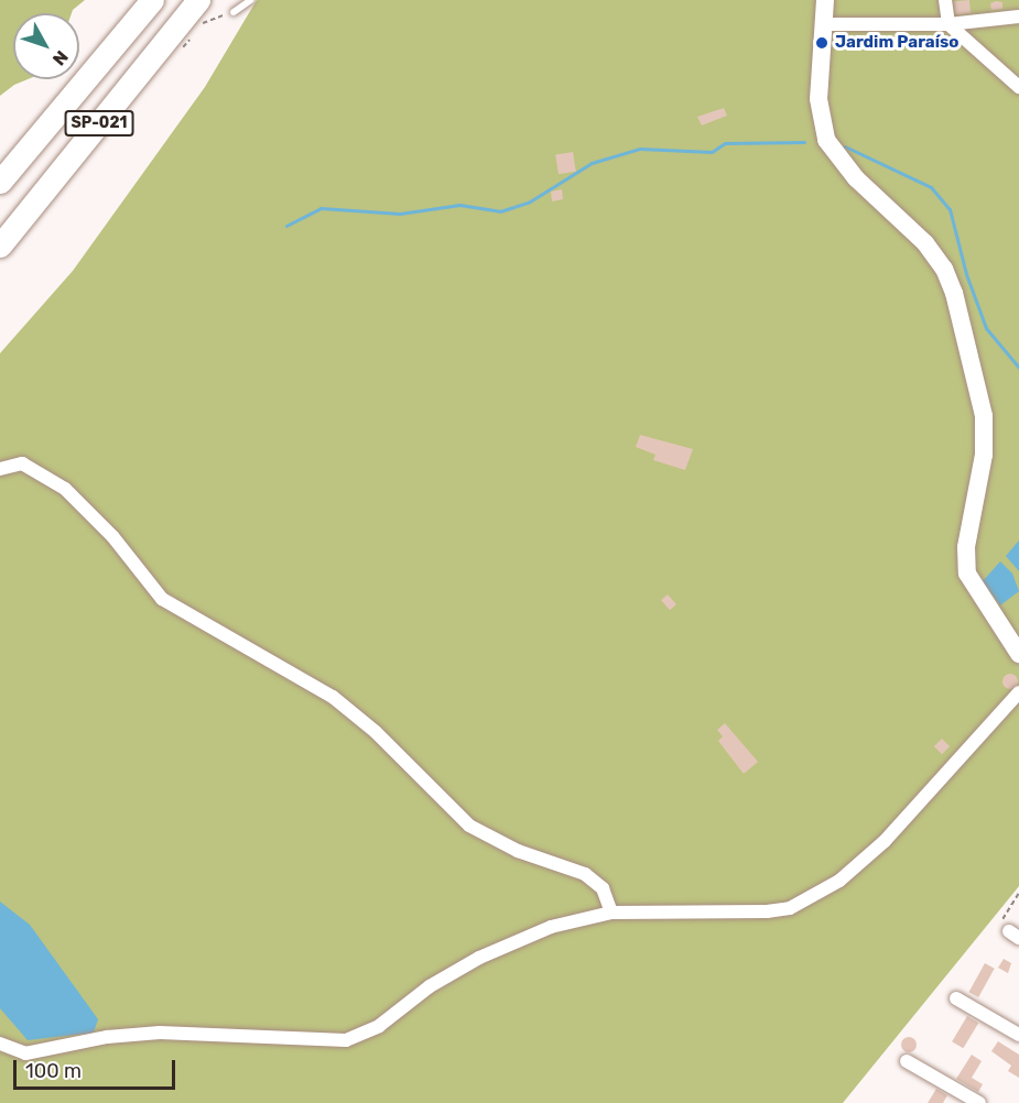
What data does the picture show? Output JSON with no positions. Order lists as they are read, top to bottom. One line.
{"streets":{"highway":["SP-021"]},"places":["Jardim Paraíso"],"scale_bar":"100 m","north":"bottom right"}
